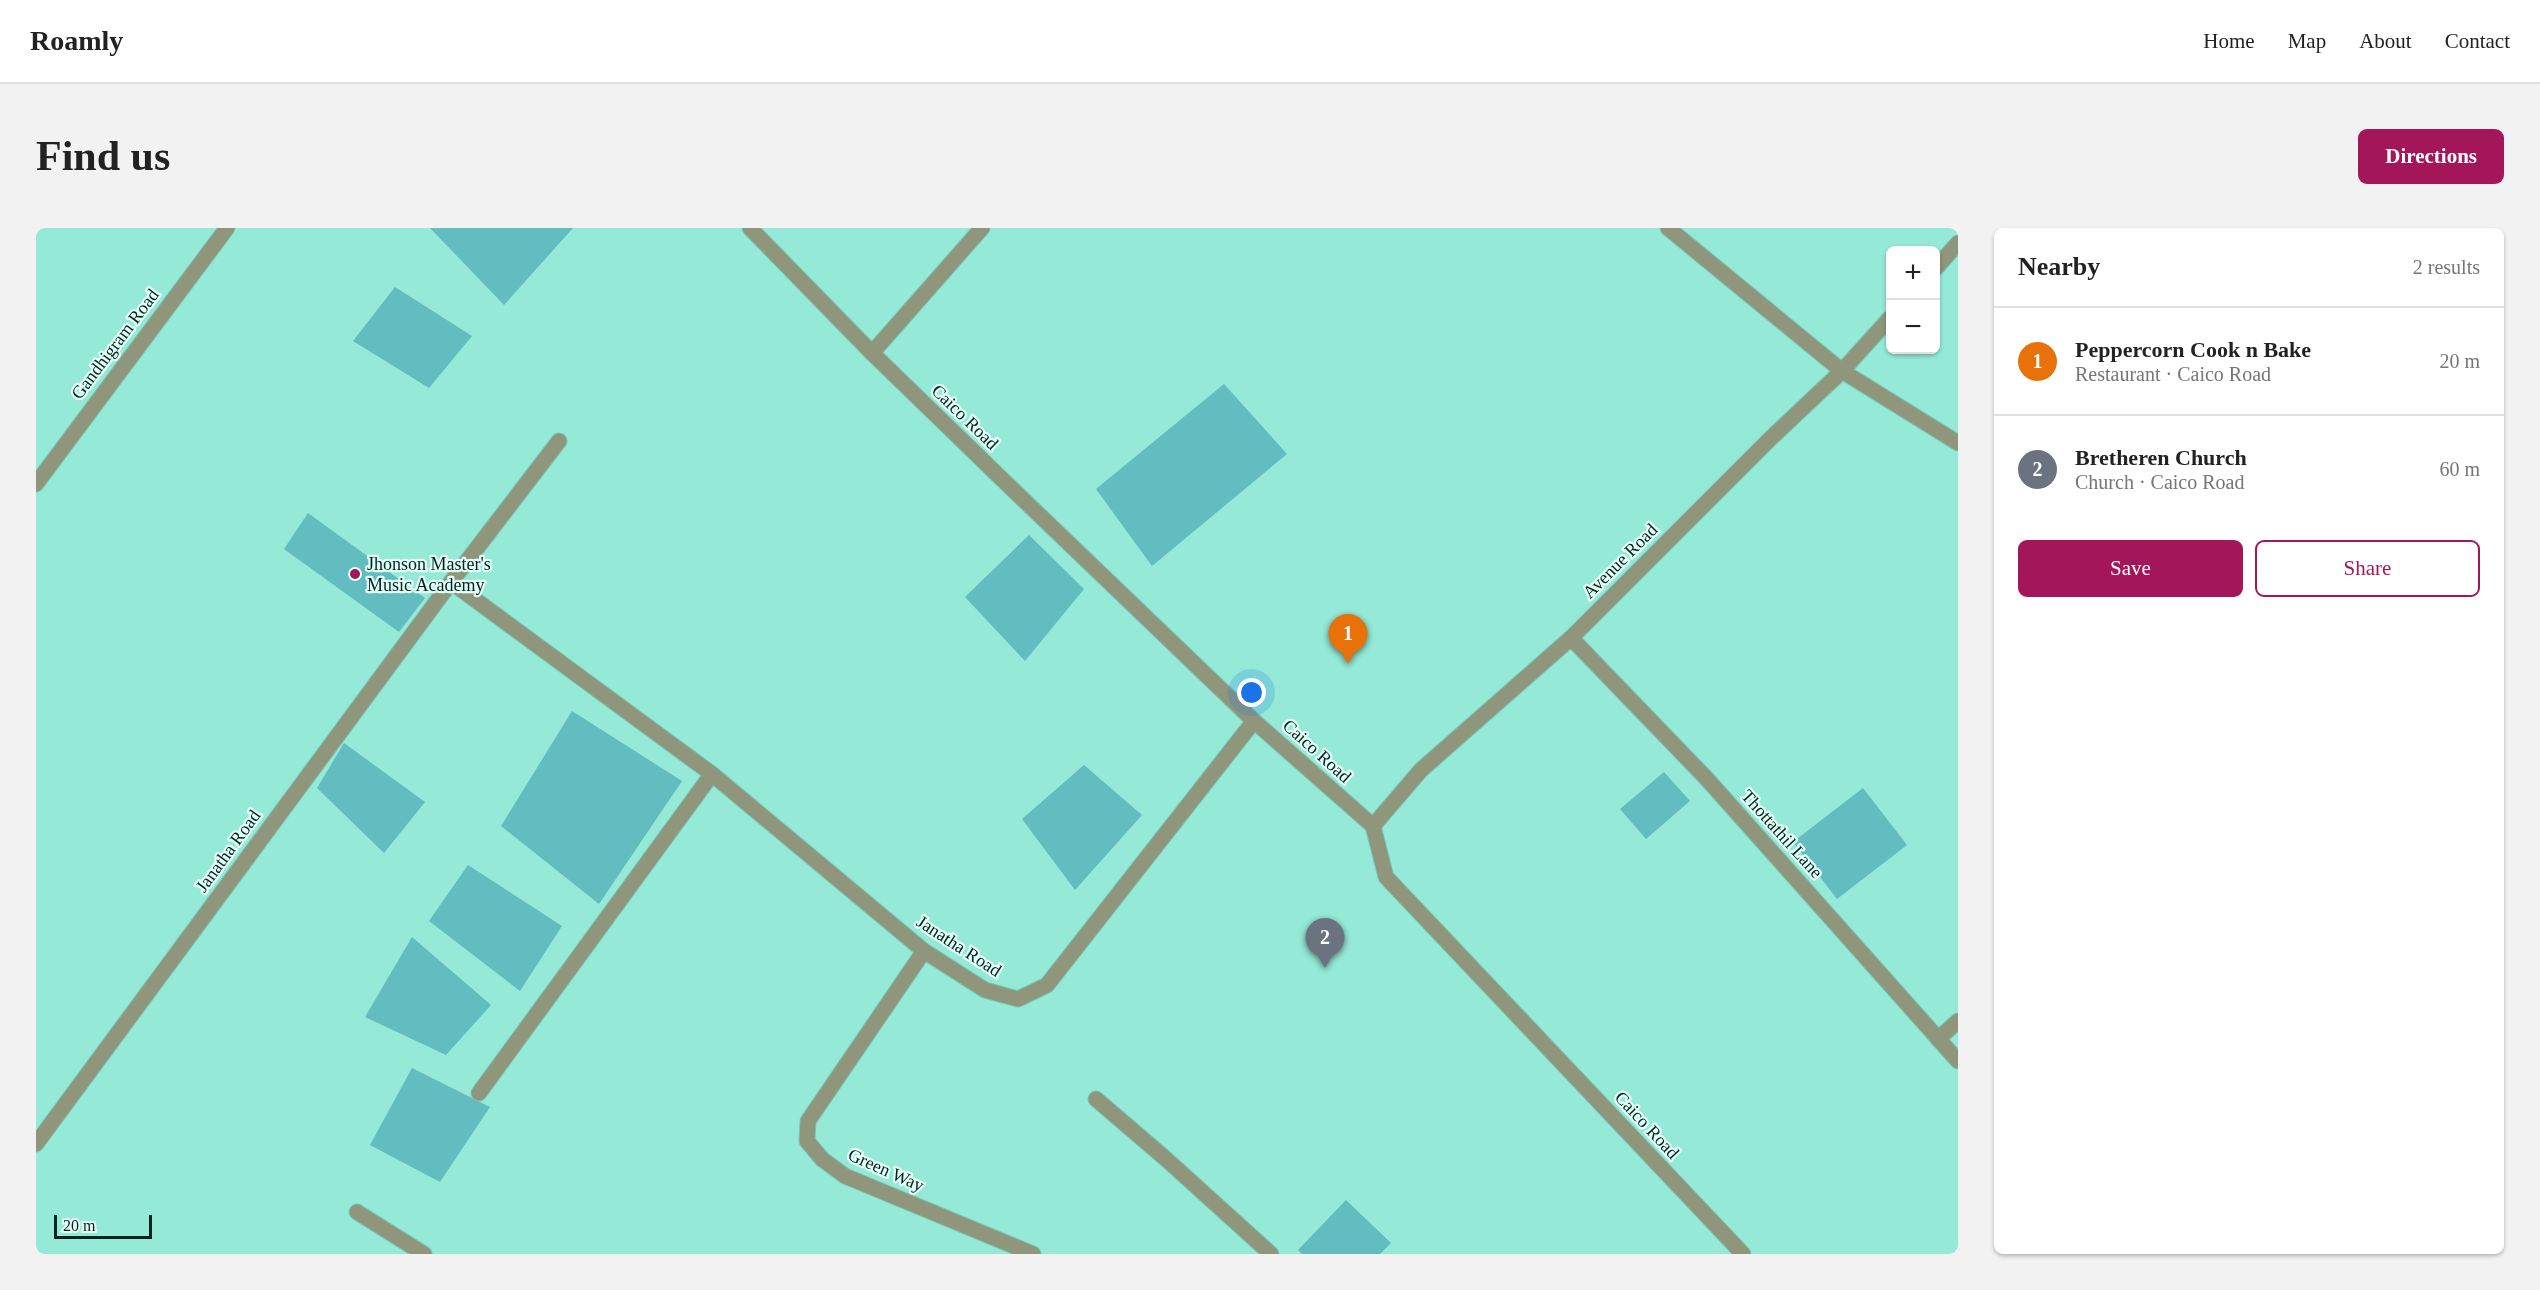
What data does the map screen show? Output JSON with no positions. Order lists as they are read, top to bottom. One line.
{"streets":{"street":["Gandhigram Road","Caico Road","Avenue Road","Thottathil Lane","Janatha Road","Green Way"]},"crossings":[["Caico Road","Avenue Road"],["Caico Road","Janatha Road"],["Avenue Road","Thottathil Lane"],["Janatha Road","Green Way"]],"places":["Jhonson Master's Music Academy"],"scale_bar":"20 m","page":{"header":"Roamly","nav":["Home","Map","About","Contact"],"buttons":["Directions",["Save","Share"]],"title":"Find us","heading":["Nearby","2 results"],"map_buttons":["+","−"],"list":[{"mark":"1","name":"Peppercorn Cook n Bake","note":"Restaurant · Caico Road","value":"20 m"},{"mark":"2","name":"Bretheren Church","note":"Church · Caico Road","value":"60 m"}],"pins":["1","2"],"scale":"20 m"}}
